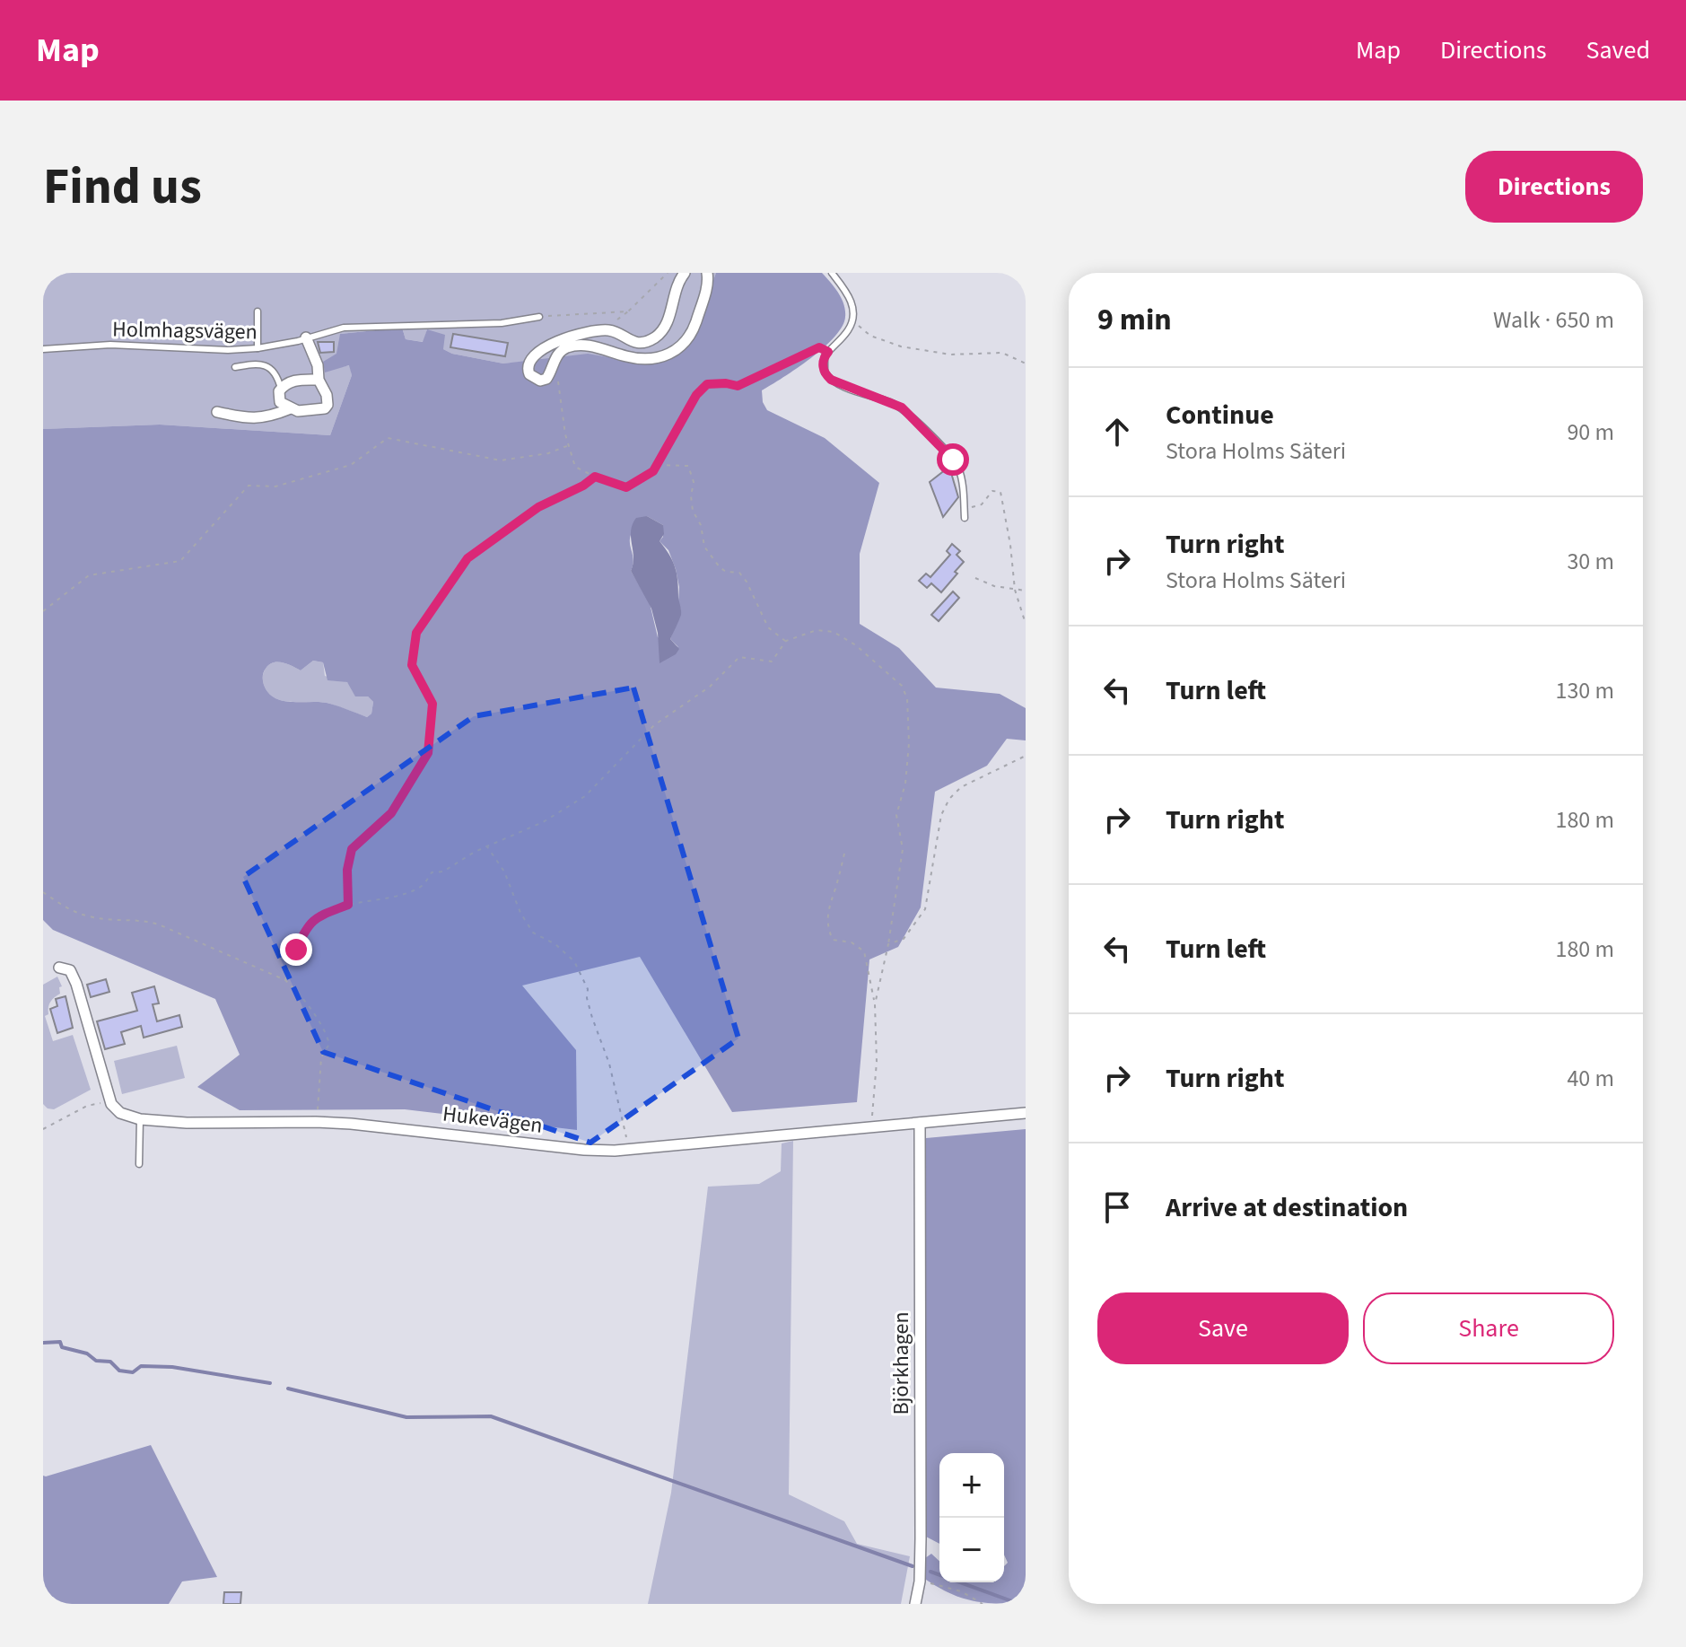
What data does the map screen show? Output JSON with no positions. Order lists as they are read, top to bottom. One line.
{"streets":{"street":["Hukevägen","Björkhagen"],"lane":["Holmhagsvägen"]},"crossings":[["Hukevägen","Björkhagen"]],"page":{"header":"Map","nav":["Map","Directions","Saved"],"buttons":["Directions",["Save","Share"]],"title":"Find us","heading":["9 min","Walk · 650 m"],"list":[["Continue","Stora Holms Säteri","90 m"],["Turn right","Stora Holms Säteri","30 m"],["Turn left","130 m"],["Turn right","180 m"],["Turn left","180 m"],["Turn right","40 m"],"Arrive at destination"],"map_buttons":["+","−"]}}
